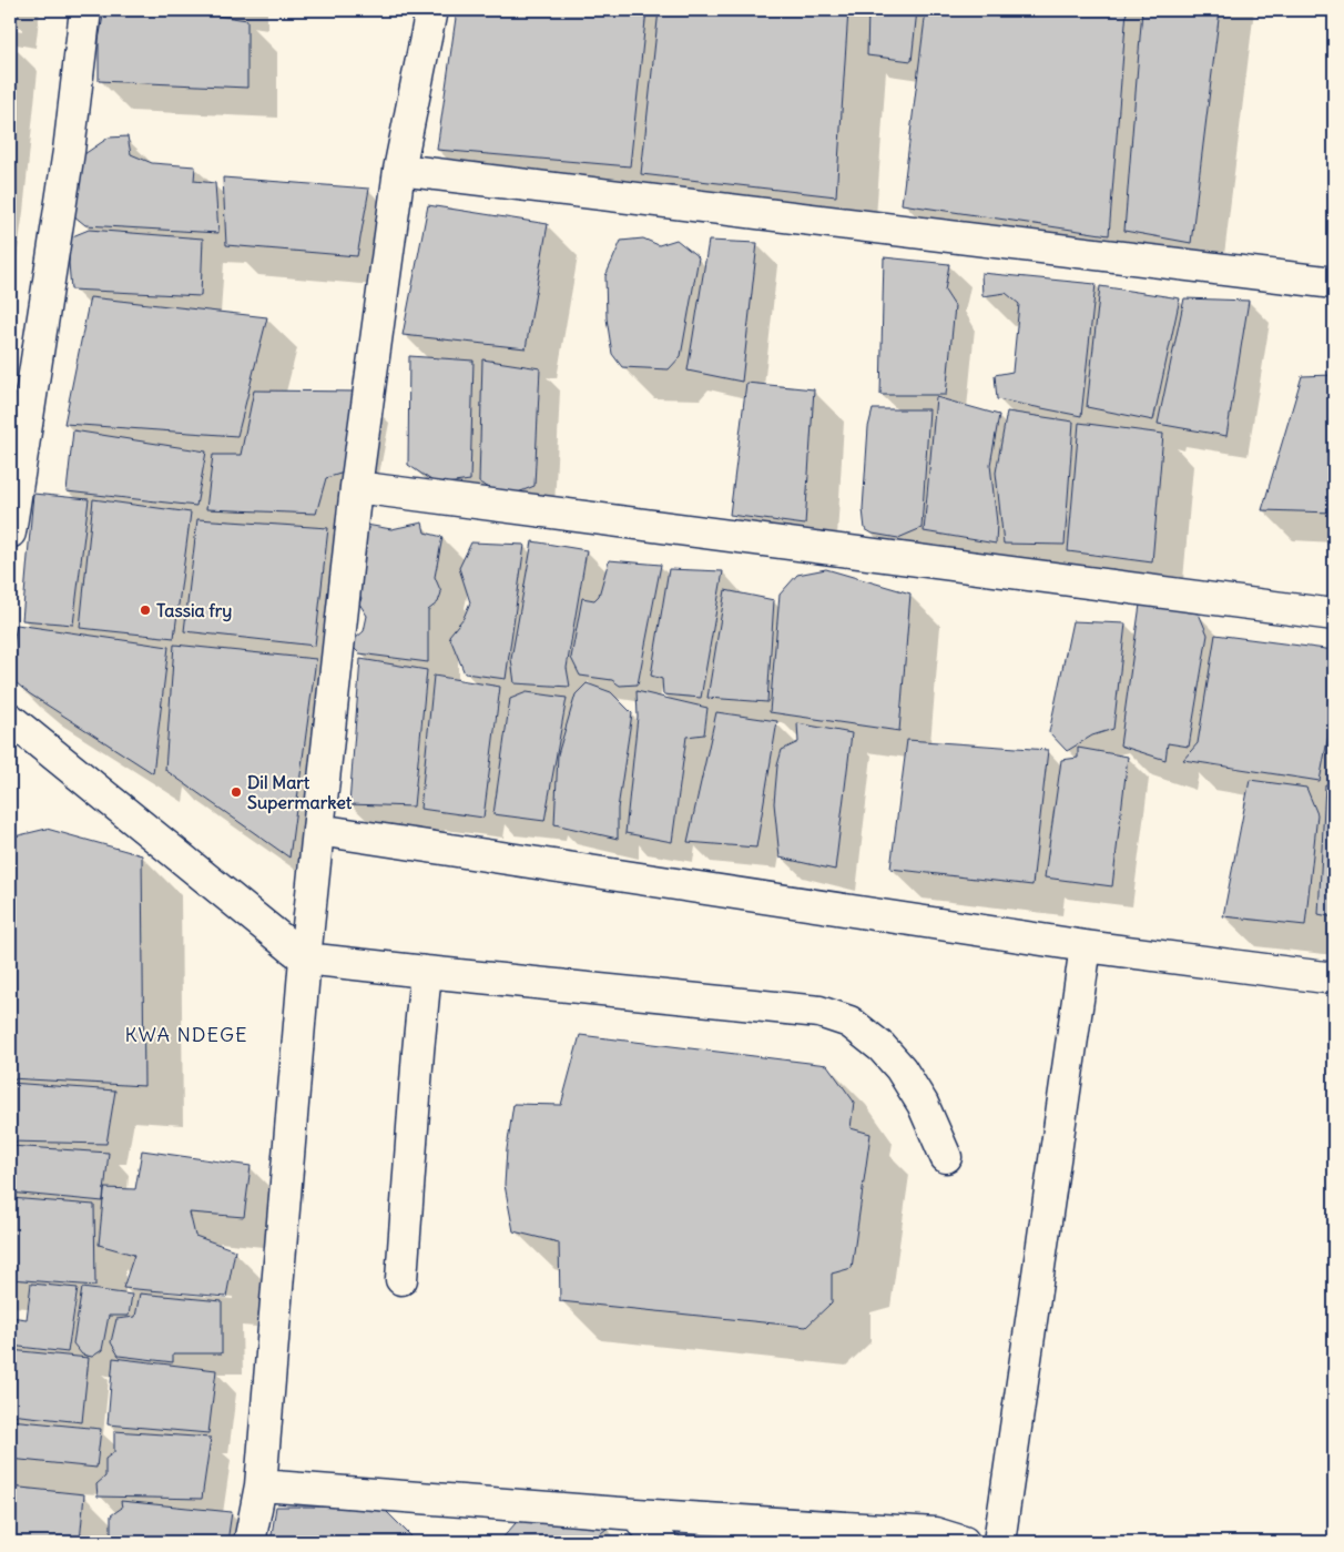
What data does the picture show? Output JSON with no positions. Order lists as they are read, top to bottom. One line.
{"districts":["KWA NDEGE"],"places":["Tassia fry","Dil Mart Supermarket"]}
